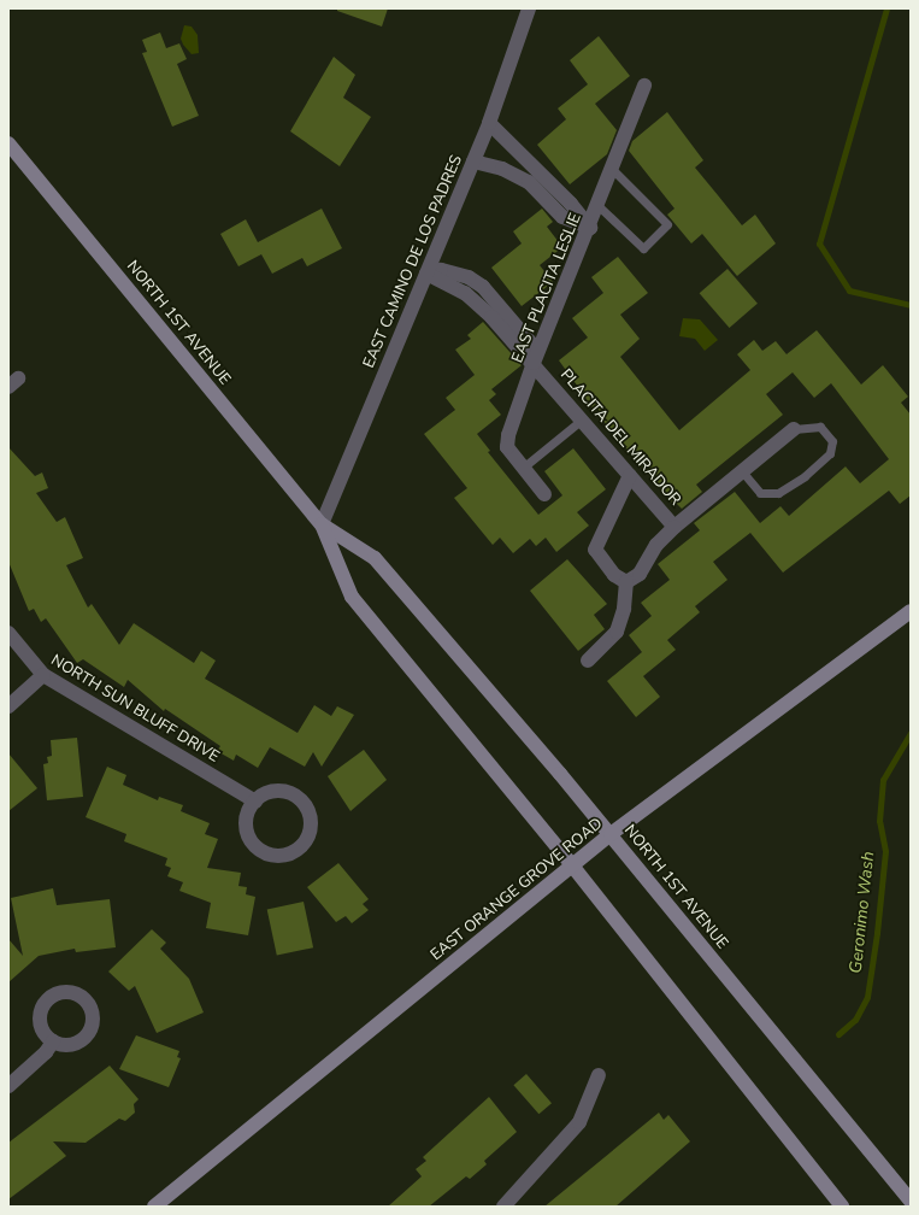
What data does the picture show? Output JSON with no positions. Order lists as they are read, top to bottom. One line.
{"streets":{"main road":["NORTH 1ST AVENUE","EAST ORANGE GROVE ROAD"],"street":["EAST CAMINO DE LOS PADRES","EAST PLACITA LESLIE","PLACITA DEL MIRADOR","NORTH SUN BLUFF DRIVE"]},"crossings":[["EAST CAMINO DE LOS PADRES","NORTH 1ST AVENUE"],["EAST CAMINO DE LOS PADRES","PLACITA DEL MIRADOR"],["EAST PLACITA LESLIE","PLACITA DEL MIRADOR"],["NORTH 1ST AVENUE","EAST ORANGE GROVE ROAD"]],"water":["Geronimo Wash"]}
